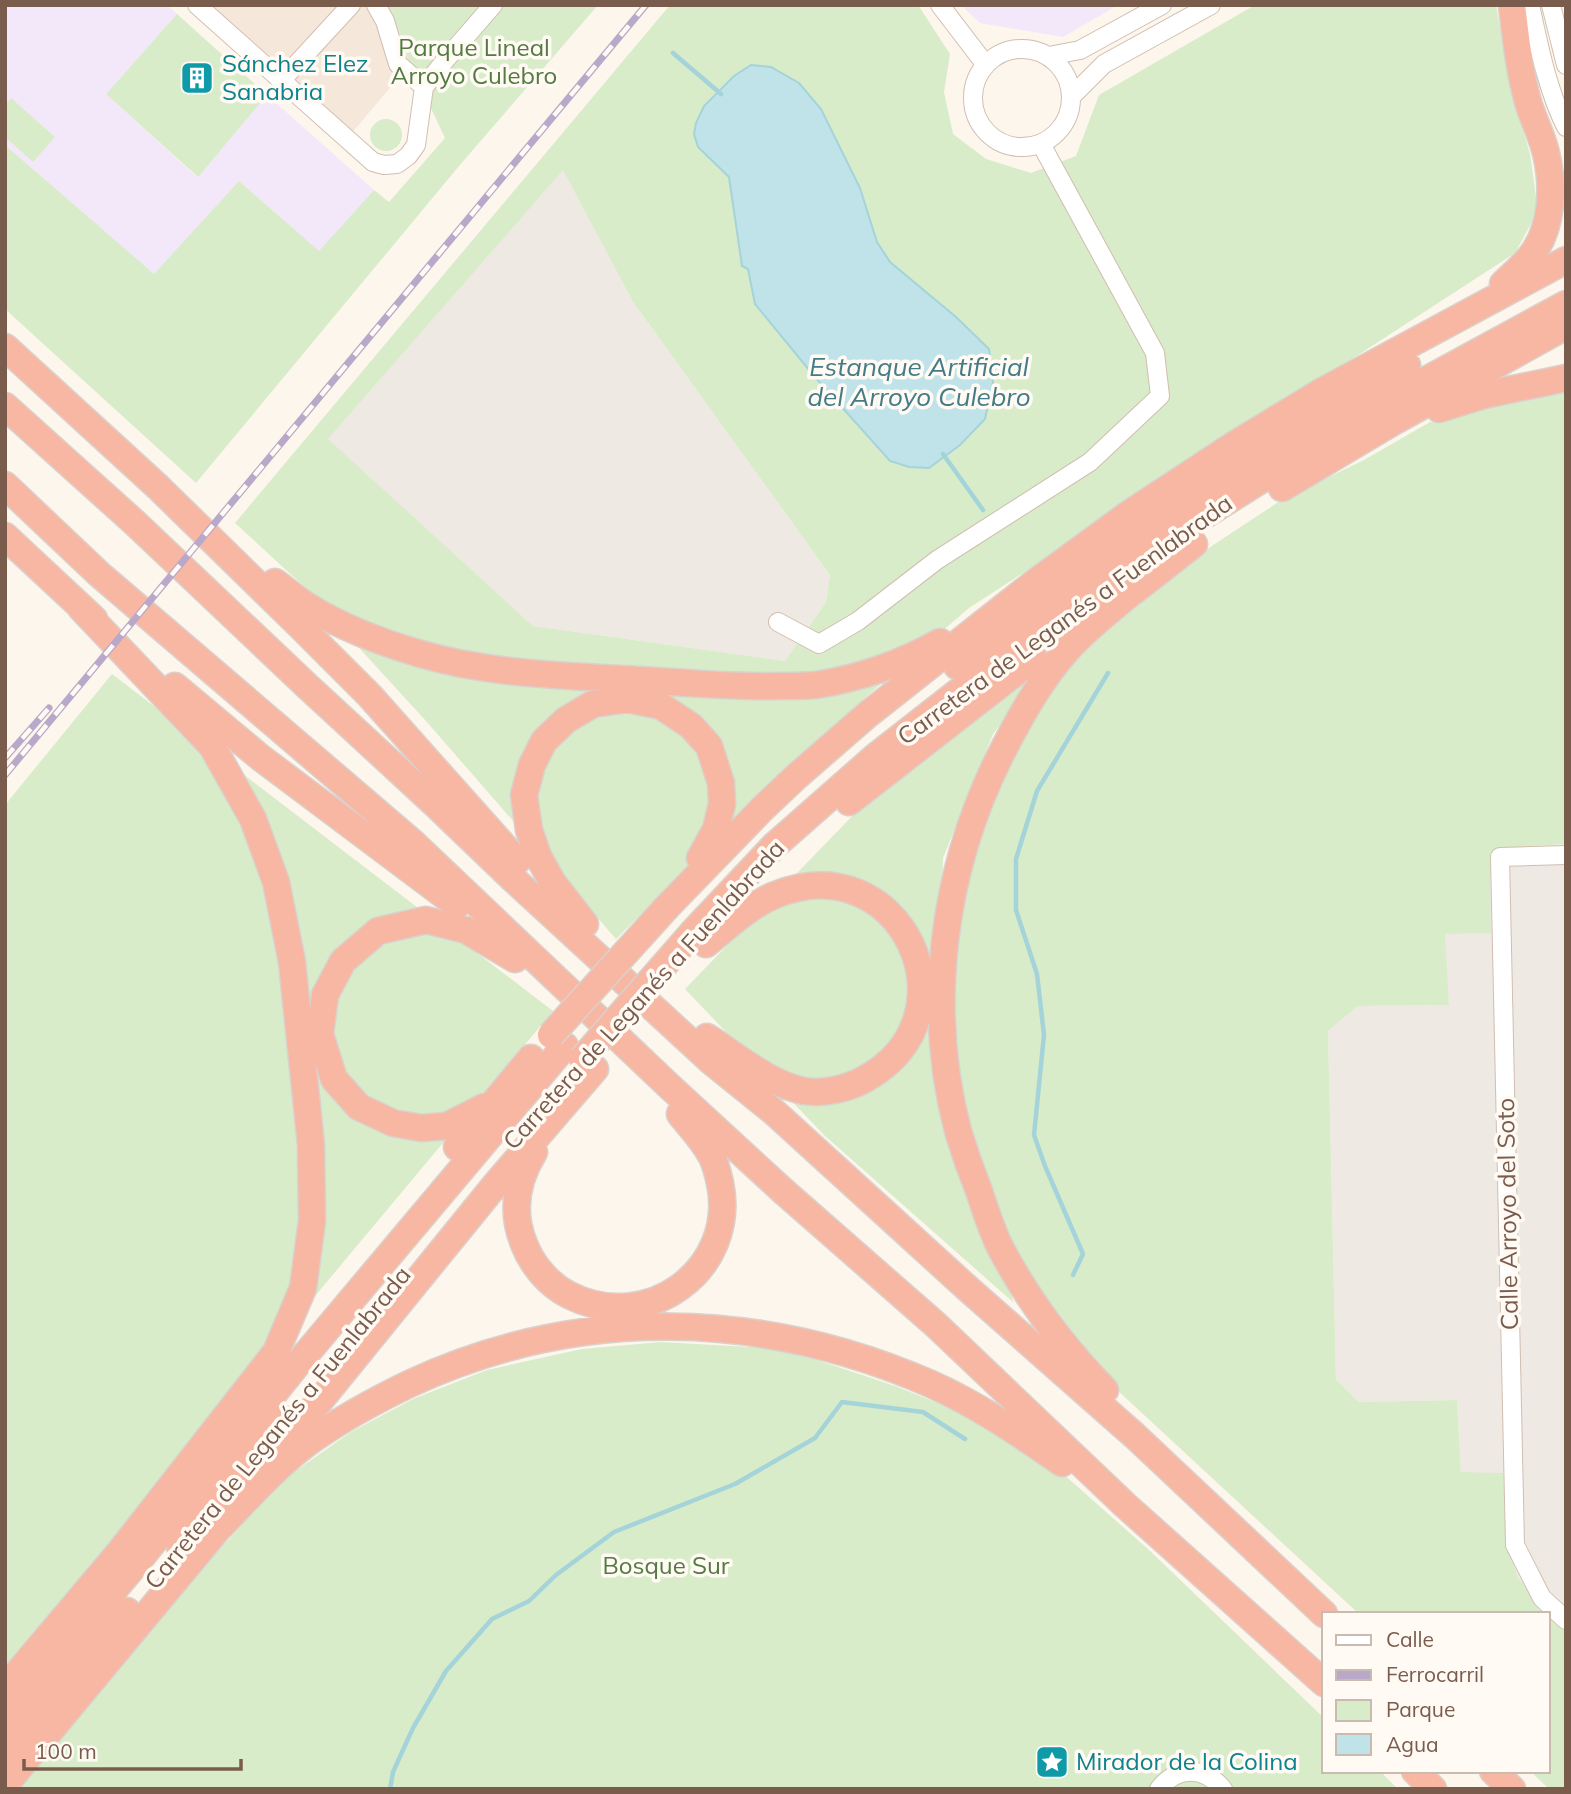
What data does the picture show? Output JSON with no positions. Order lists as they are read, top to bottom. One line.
{"streets":{"highway":["Carretera de Leganés a Fuenlabrada"],"street":["Calle Arroyo del Soto"]},"water":["Estanque Artificial del Arroyo Culebro"],"parks":["Parque Lineal Arroyo Culebro","Bosque Sur"],"places":{"building":["Sánchez Elez Sanabria"],"place":["Mirador de la Colina"]},"legend":["Calle","Ferrocarril","Parque","Agua"],"scale_bar":"100 m"}
